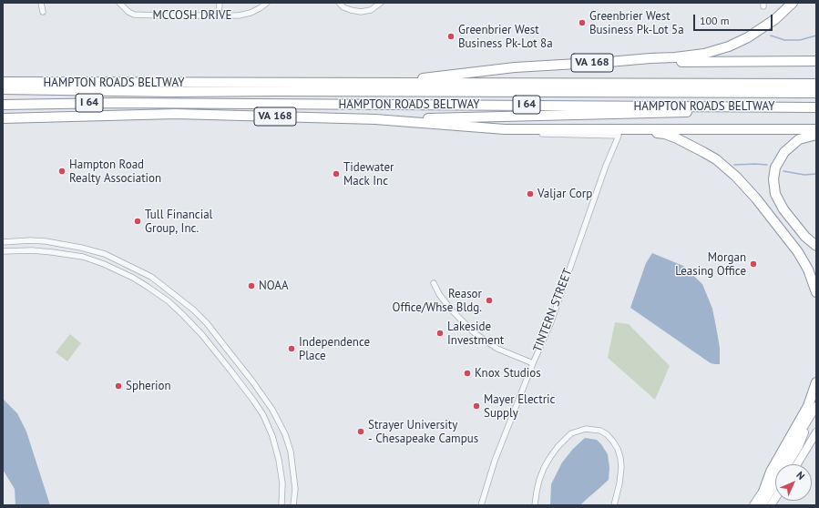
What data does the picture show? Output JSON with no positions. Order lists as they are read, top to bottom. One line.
{"streets":{"highway":["VA 168","HAMPTON ROADS BELTWAY","I 64"],"street":["MCCOSH DRIVE","TINTERN STREET"]},"crossings":[["VA 168","HAMPTON ROADS BELTWAY"],["VA 168","TINTERN STREET"]],"places":["Greenbrier West Business Pk-Lot 5a","Greenbrier West Business Pk-Lot 8a","Hampton Road Realty Association","Tidewater Mack Inc","Valjar Corp","Tull Financial Group, Inc.","Morgan Leasing Office","NOAA","Reasor Office/Whse Bldg.","Lakeside Investment","Independence Place","Knox Studios","Spherion","Mayer Electric Supply","Strayer University - Chesapeake Campus"],"scale_bar":"100 m","north":"top right"}
